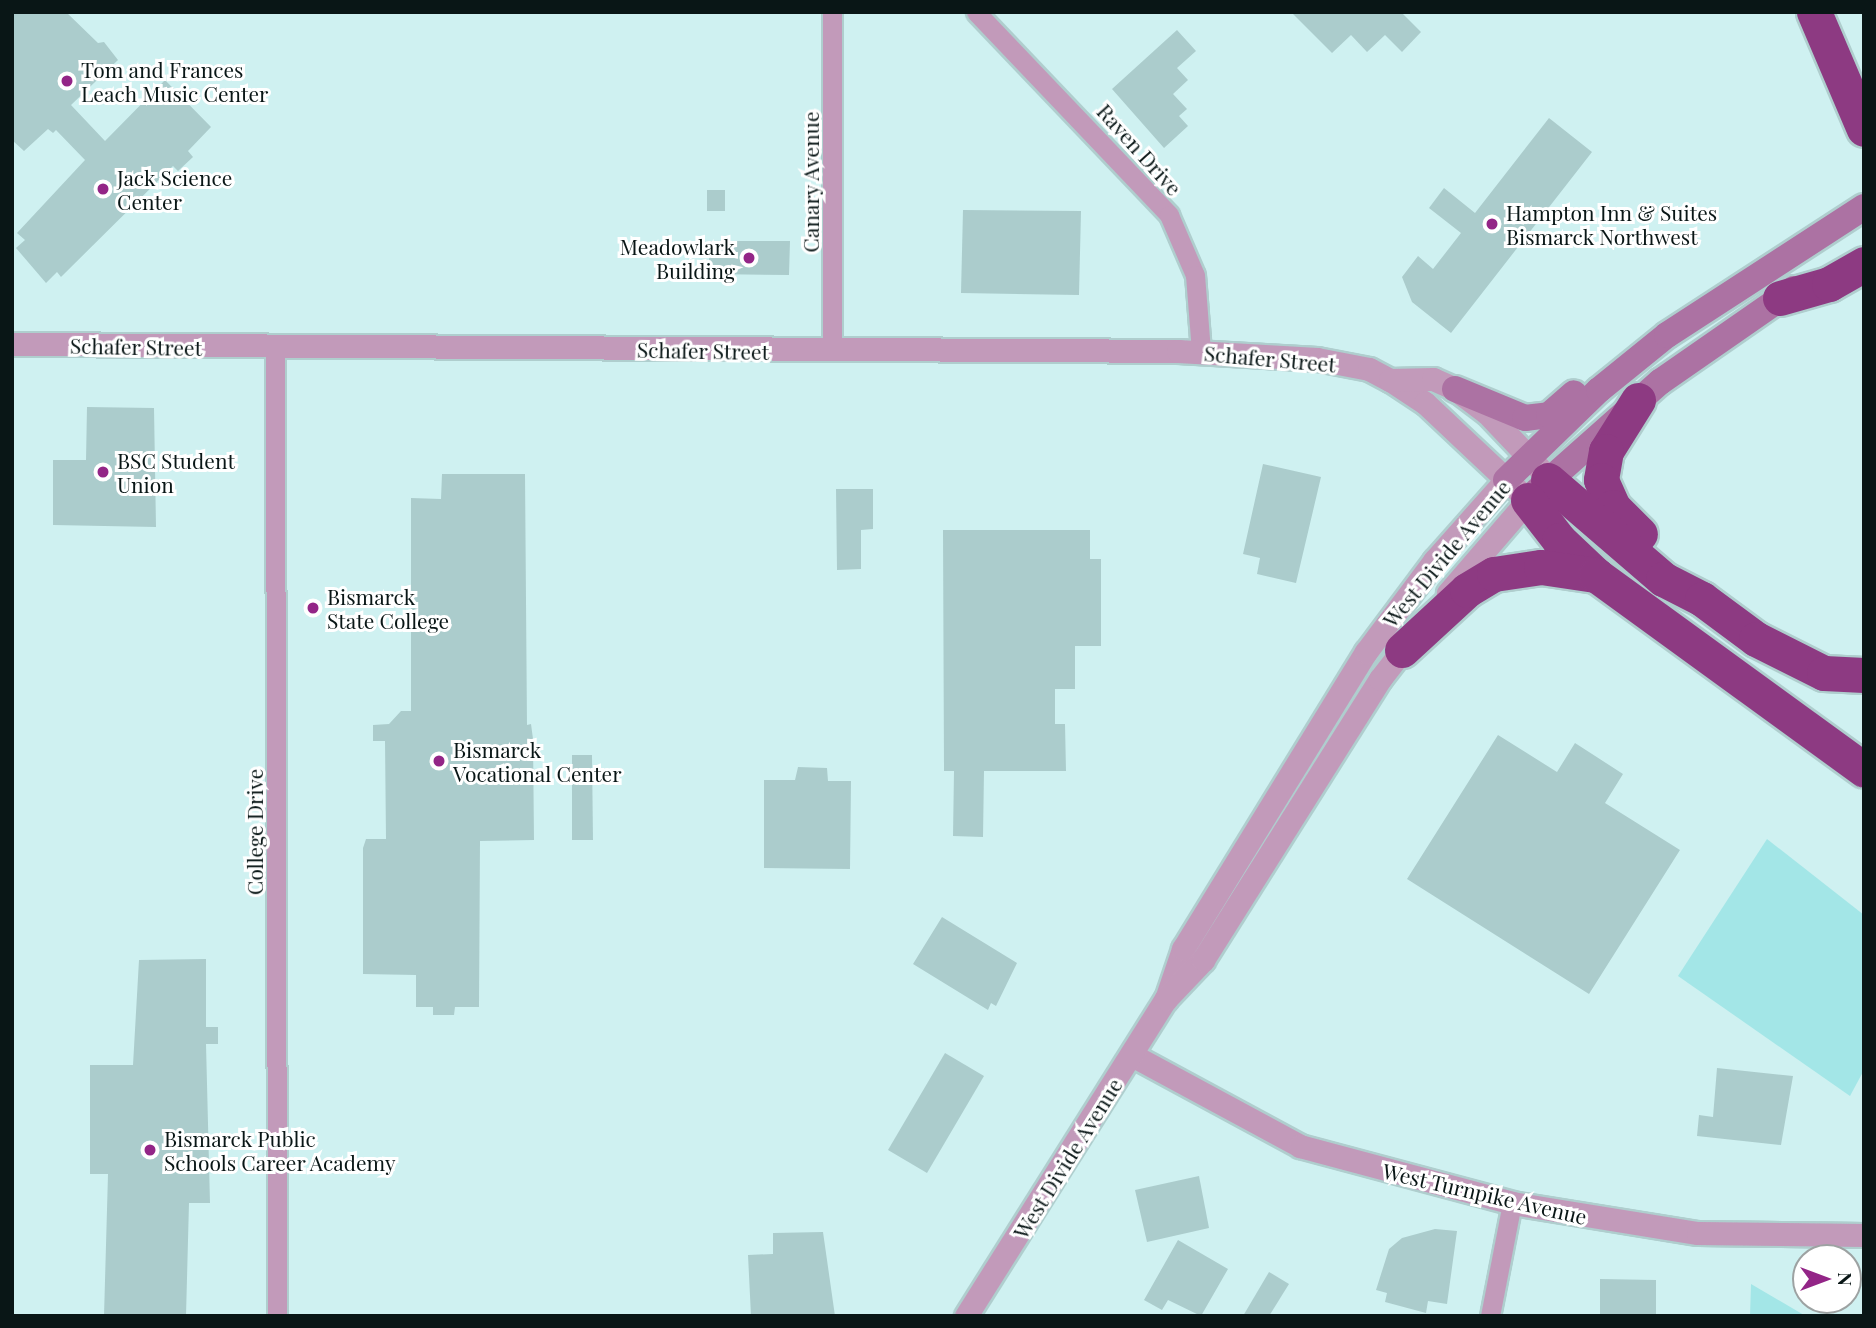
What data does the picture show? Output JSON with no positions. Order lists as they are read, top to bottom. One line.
{"streets":{"main road":["West Divide Avenue"],"street":["Raven Drive","Canary Avenue","Schafer Street","College Drive","West Turnpike Avenue"]},"crossings":[["Raven Drive","Schafer Street"],["Canary Avenue","Schafer Street"],["Schafer Street","West Divide Avenue"],["Schafer Street","College Drive"],["West Divide Avenue","West Turnpike Avenue"]],"places":["Tom and Frances Leach Music Center","Jack Science Center","Hampton Inn & Suites Bismarck Northwest","Meadowlark Building","BSC Student Union","Bismarck State College","Bismarck Vocational Center","Bismarck Public Schools Career Academy"],"north":"right"}
